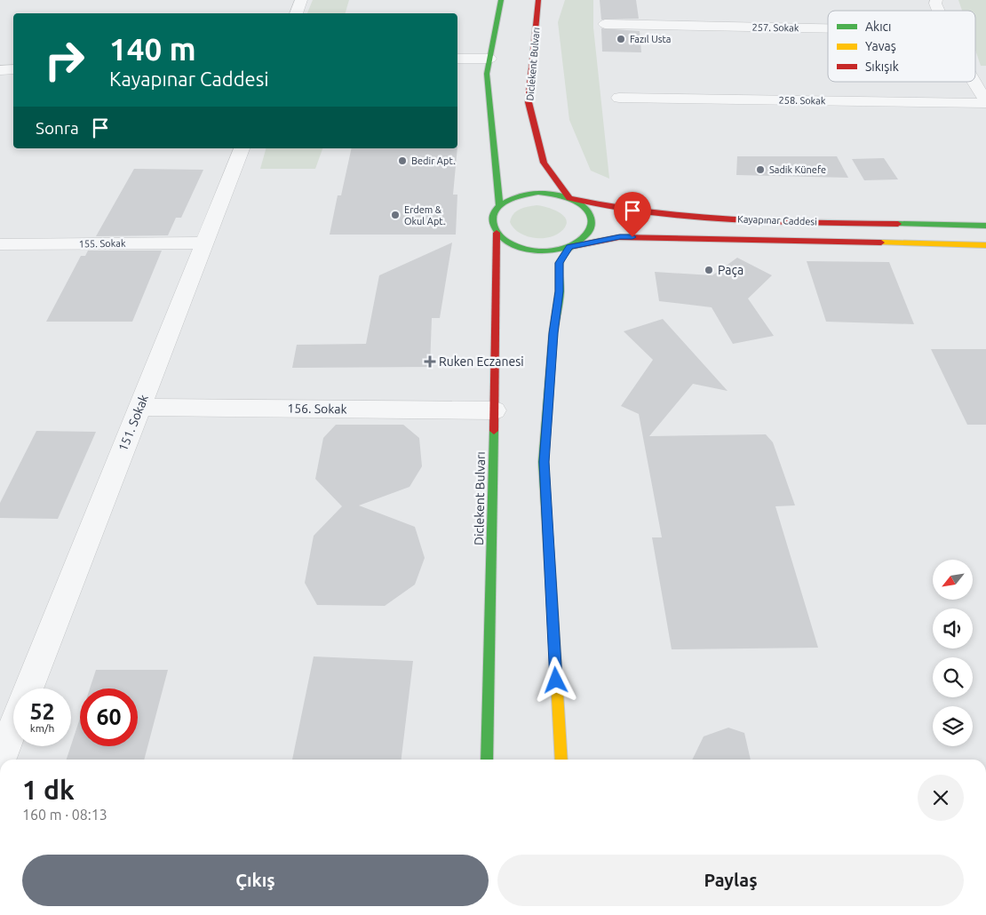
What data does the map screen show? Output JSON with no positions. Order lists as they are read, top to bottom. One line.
{"streets":{"main road":["Diclekent Bulvarı","Kayapınar Caddesi"],"street":["257. Sokak","258. Sokak","155. Sokak","156. Sokak","151. Sokak"]},"crossings":[["Diclekent Bulvarı","Kayapınar Caddesi"],["Diclekent Bulvarı","156. Sokak"],["155. Sokak","151. Sokak"],["156. Sokak","151. Sokak"]],"places":{"other":["Fazıl Usta","Bedir Apt.","Sadik Künefe","Erdem & Okul Apt.","Paça"],"health":["Ruken Eczanesi"]},"legend":["Akıcı","Yavaş","Sıkışık"],"north":"bottom left","page":{"turn":["140 m","Kayapınar Caddesi"],"then":"Sonra","speed":"52 km/h","limit":"60","heading":["1 dk","160 m · 08:13"],"buttons":["Çıkış","Paylaş"]}}
